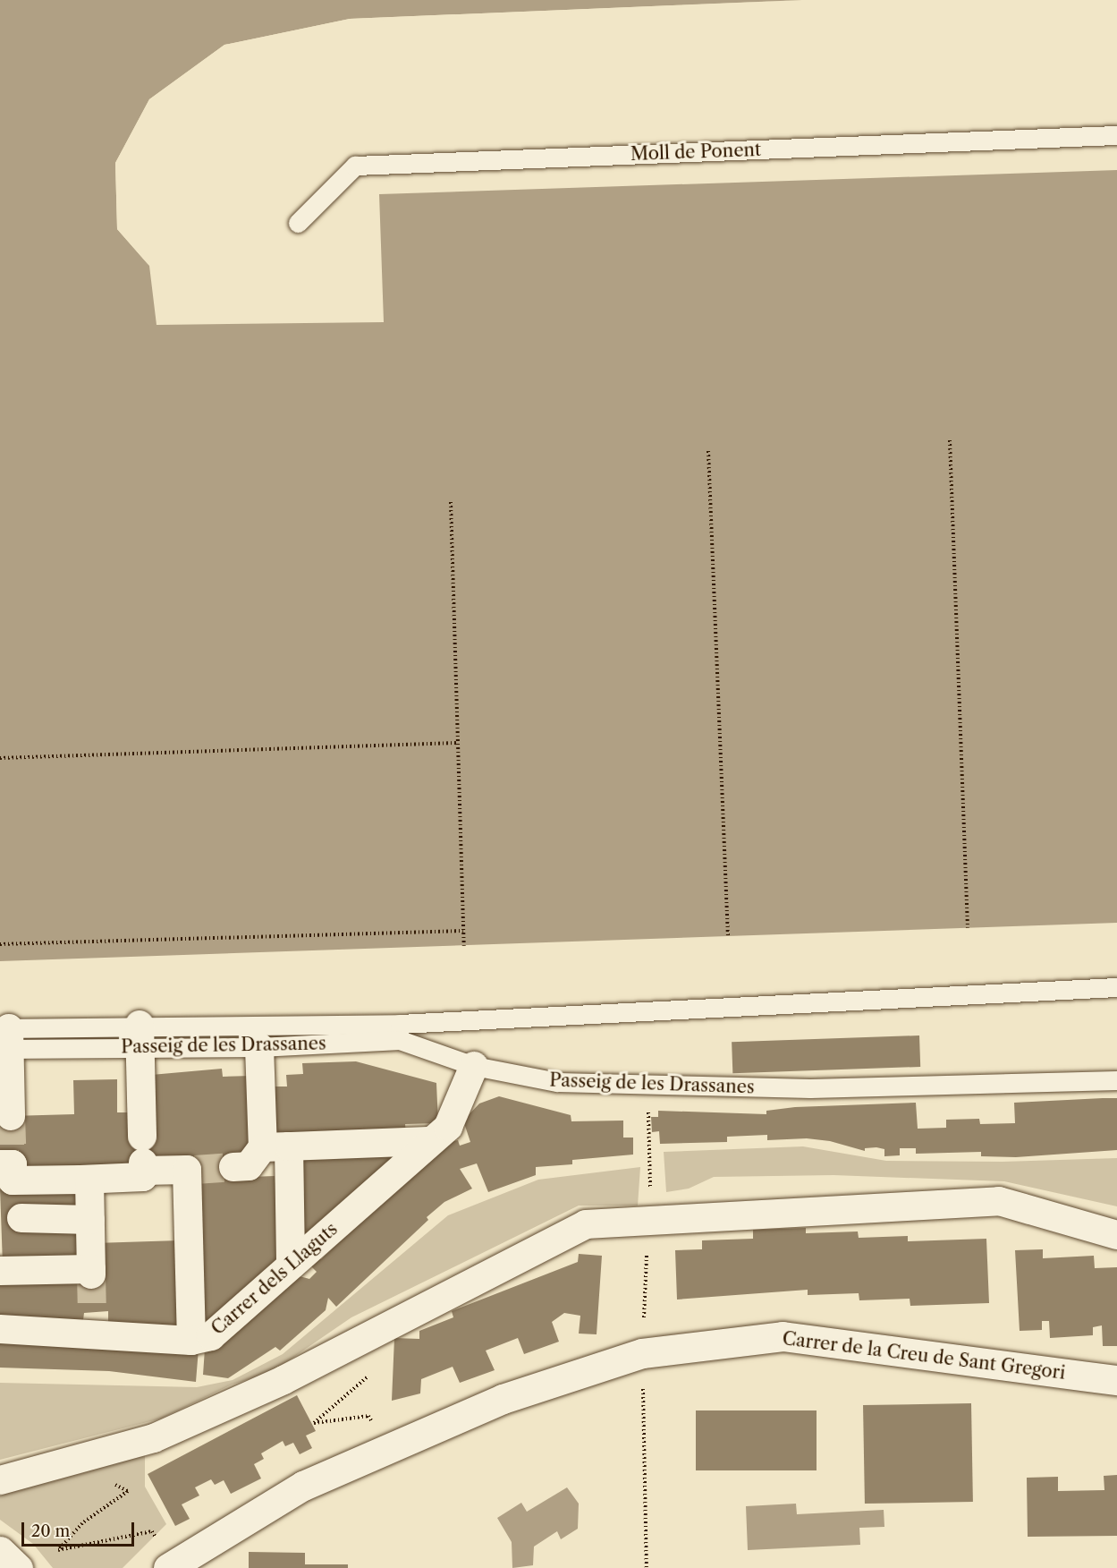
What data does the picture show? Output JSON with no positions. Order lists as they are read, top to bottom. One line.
{"streets":{"street":["Carrer dels Llaguts","Carrer de la Creu de Sant Gregori"],"lane":["Moll de Ponent","Passeig de les Drassanes"]},"crossings":[["Passeig de les Drassanes","Carrer dels Llaguts"]],"scale_bar":"20 m"}
